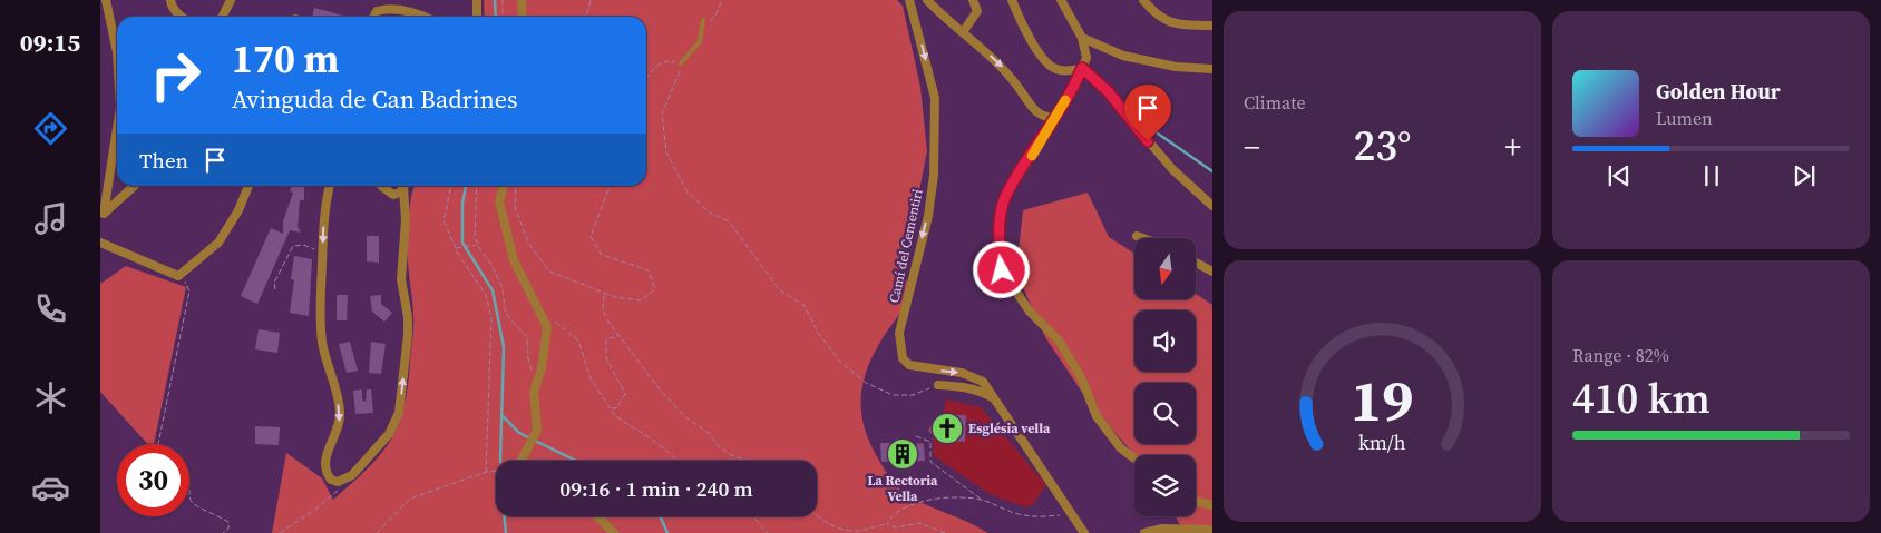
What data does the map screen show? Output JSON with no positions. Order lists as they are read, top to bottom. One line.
{"streets":{"street":["Camí del Cementiri"]},"one_way":["Camí del Cementiri"],"places":{"church":["Església vella"],"building":["La Rectoria Vella"]},"north":"bottom","page":{"tabs":"09:15","tile":["Climate",["Range · 82%","410 km"]],"turn":["170 m","Avinguda de Can Badrines"],"song":["Golden Hour","Lumen"],"heat":["−","23°","+"],"then":"Then","limit":"30","trip":"09:16 · 1 min · 240 m","gauge":["19","km/h"]}}
